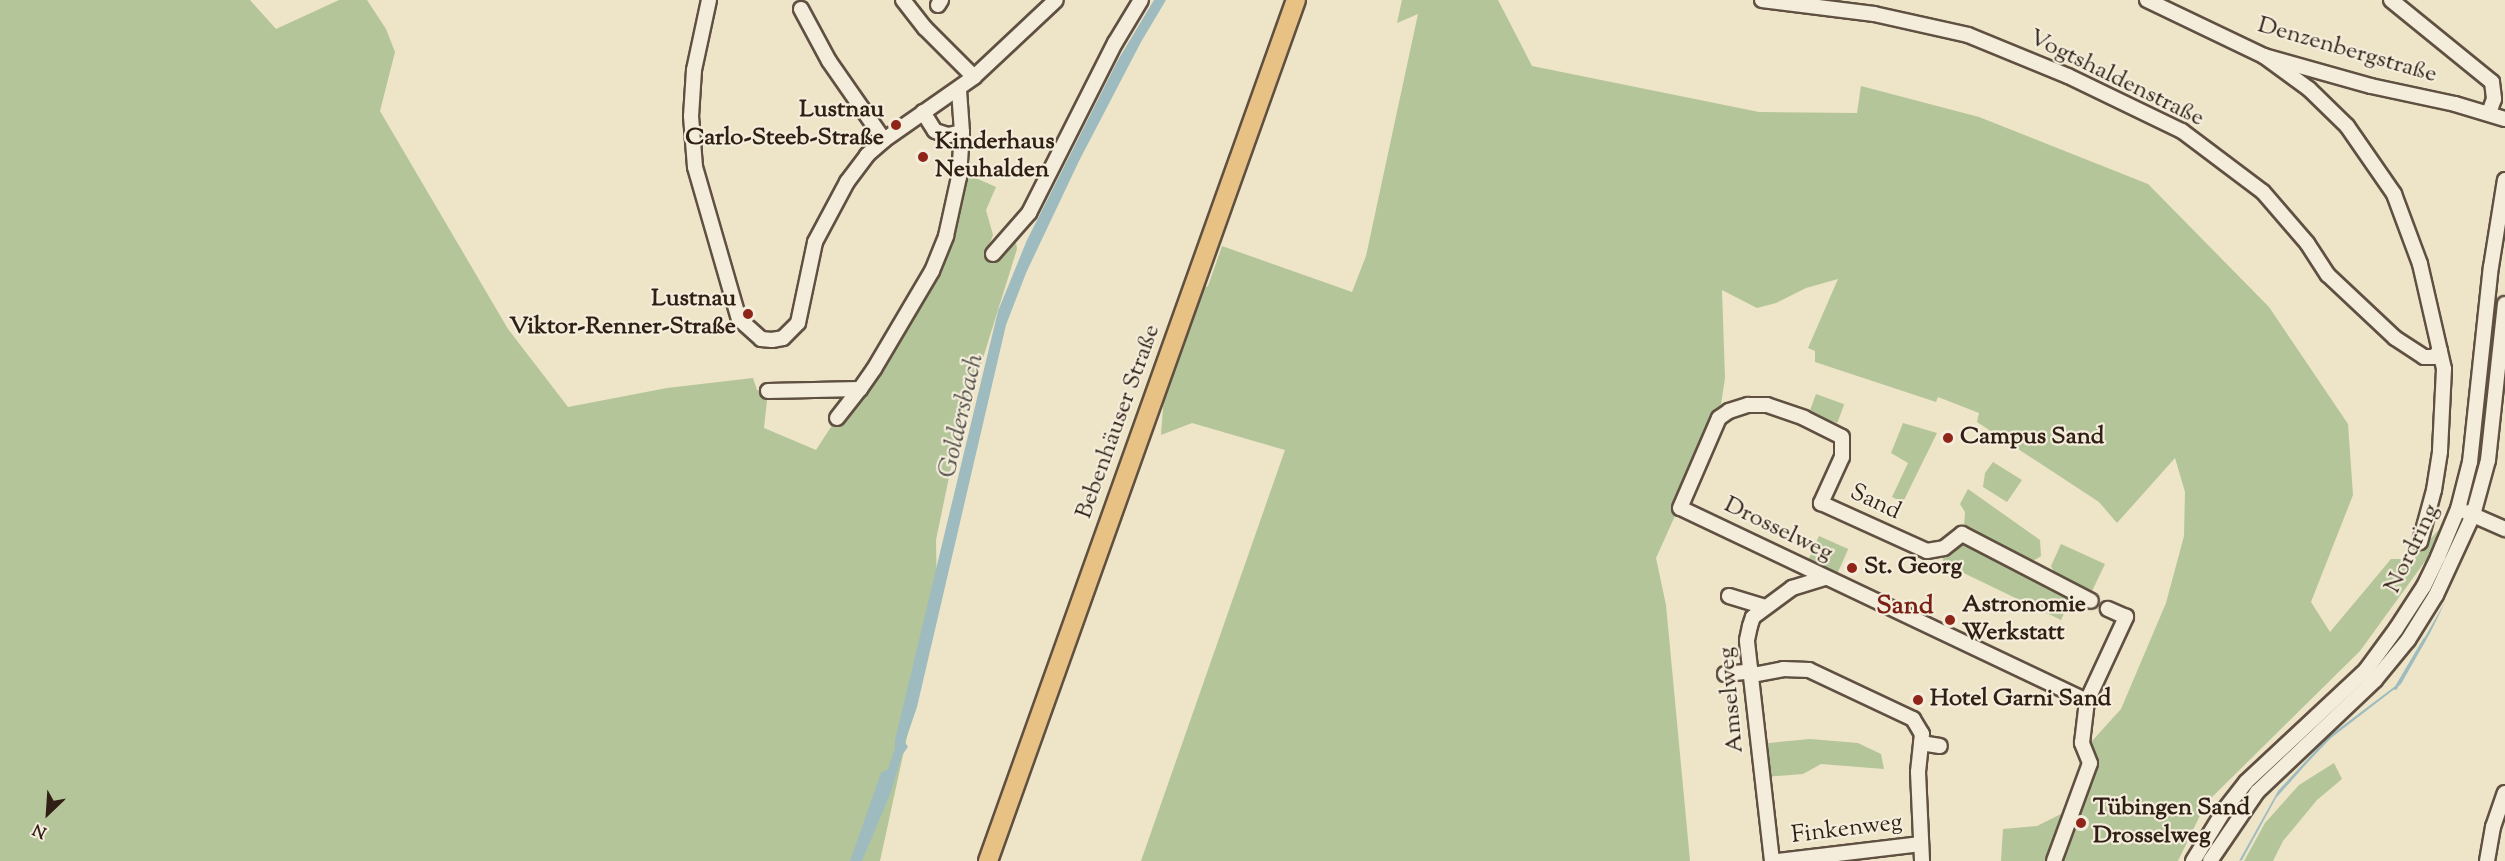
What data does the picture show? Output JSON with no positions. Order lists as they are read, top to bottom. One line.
{"streets":{"main road":["Bebenhäuser Straße"],"street":["Denzenbergstraße","Vogtshaldenstraße","Sand","Drosselweg","Nordring","Amselweg","Finkenweg"]},"crossings":[["Sand","Drosselweg"],["Drosselweg","Amselweg"]],"districts":["Sand"],"water":["Goldersbach"],"places":["Lustnau Carlo-Steeb-Straße","Kinderhaus Neuhalden","Lustnau Viktor-Renner-Straße","Campus Sand","St. Georg","Astronomie Werkstatt","Hotel Garni Sand","Tübingen Sand Drosselweg"],"north":"bottom left"}
